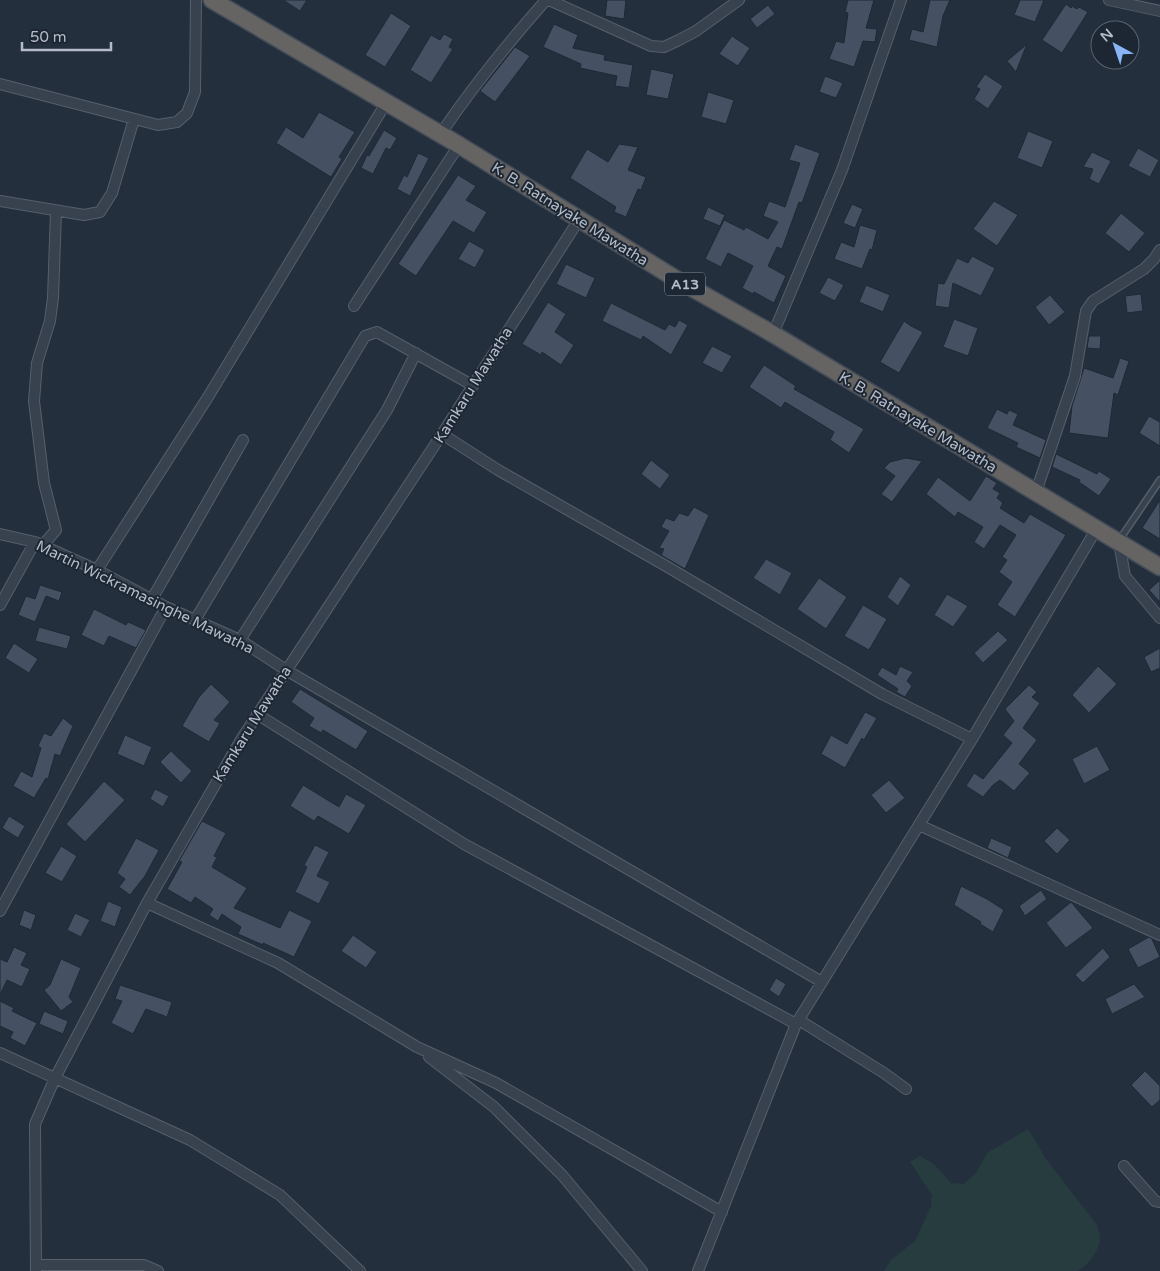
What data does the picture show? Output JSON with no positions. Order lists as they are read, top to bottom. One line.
{"streets":{"highway":["K. B. Ratnayake Mawatha","A13"],"street":["Kamkaru Mawatha","Martin Wickramasinghe Mawatha"]},"crossings":[["K. B. Ratnayake Mawatha","Kamkaru Mawatha"],["Kamkaru Mawatha","Martin Wickramasinghe Mawatha"]],"scale_bar":"50 m","north":"top left"}
